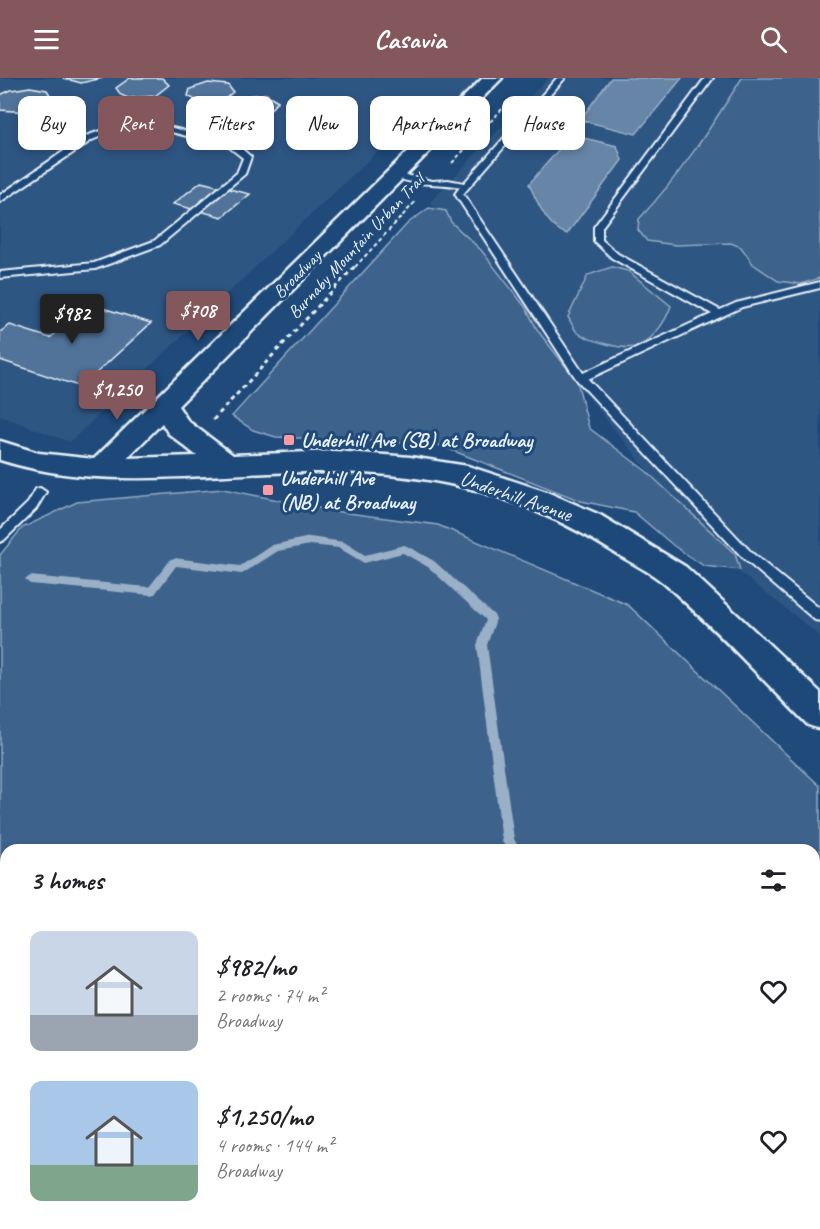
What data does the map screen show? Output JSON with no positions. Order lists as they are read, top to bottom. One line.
{"streets":{"street":["Broadway","Underhill Avenue"],"path":["Burnaby Mountain Urban Trail"]},"crossings":[["Broadway","Underhill Avenue"]],"places":{"transit":["Underhill Ave (SB) at Broadway","Underhill Ave (NB) at Broadway"]},"page":{"header":"Casavia","chip":["Buy","Rent","Filters","New","Apartment","House"],"price":["$708","$982","$1,250"],"heading":"3 homes","list":[{"name":"$982/mo","note":"2 rooms · 74 m² · Broadway"},{"name":"$1,250/mo","note":"4 rooms · 144 m² · Broadway"}]}}
